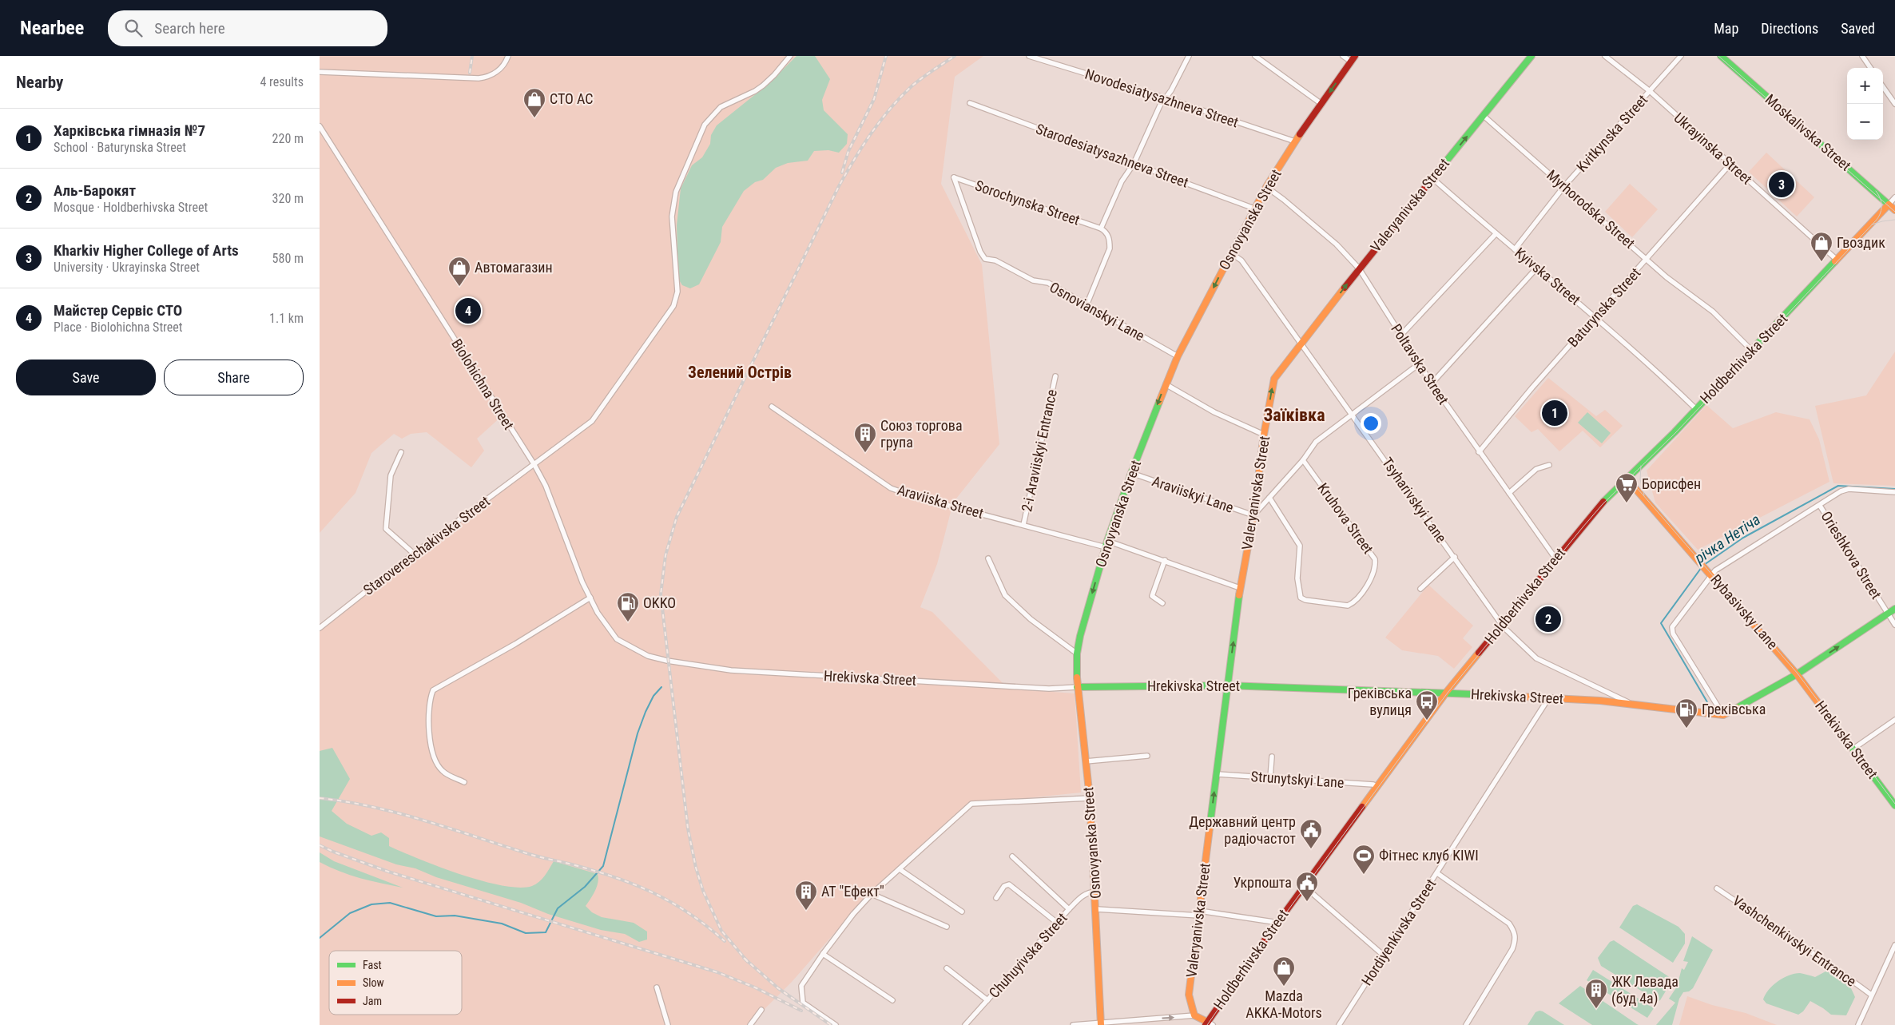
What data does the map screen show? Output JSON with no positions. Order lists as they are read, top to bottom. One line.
{"streets":{"street":["Novodesiatysazhneva Street","Moskalivska Street","Kvitkynska Street","Ukrayinska Street","Starodesiatysazhneva Street","Sorochynska Street","Valeryanivska Street","Myrhorodska Street","Osnovyanska Street","Kyivska Street","Baturynska Street","Osnovianskyi Lane","Holdberhivska Street","Poltavska Street","Biolohichna Street","2-i Araviiskyi Entrance","Araviiskyi Lane","Tsyharivskyi Lane","Araviiska Street","Kruhova Street","Starovereschakivska Street","Orieshkova Street","Rybasivsky Lane","Hrekivska Street","Strunytskyi Lane","Hordiyenkivska Street","Vashchenkivskyi Entrance","Chuhuyivska Street"]},"crossings":[["Novodesiatysazhneva Street","Osnovyanska Street"],["Moskalivska Street","Holdberhivska Street"],["Kvitkynska Street","Ukrayinska Street"],["Kvitkynska Street","Myrhorodska Street"],["Kvitkynska Street","Kyivska Street"],["Ukrayinska Street","Baturynska Street"],["Ukrayinska Street","Holdberhivska Street"],["Starodesiatysazhneva Street","Osnovyanska Street"],["Sorochynska Street","Osnovianskyi Lane"],["Valeryanivska Street","Myrhorodska Street"],["Valeryanivska Street","Kyivska Street"],["Valeryanivska Street","Poltavska Street"],["Valeryanivska Street","Araviiskyi Lane"],["Valeryanivska Street","Tsyharivskyi Lane"],["Valeryanivska Street","Araviiska Street"],["Valeryanivska Street","Hrekivska Street"],["Valeryanivska Street","Strunytskyi Lane"],["Myrhorodska Street","Baturynska Street"],["Myrhorodska Street","Holdberhivska Street"],["Osnovyanska Street","Osnovianskyi Lane"],["Osnovyanska Street","Poltavska Street"],["Osnovyanska Street","Araviiskyi Lane"],["Osnovyanska Street","Tsyharivskyi Lane"],["Osnovyanska Street","Araviiska Street"],["Osnovyanska Street","Hrekivska Street"],["Osnovyanska Street","Chuhuyivska Street"],["Kyivska Street","Baturynska Street"],["Kyivska Street","Holdberhivska Street"],["Baturynska Street","Poltavska Street"],["Holdberhivska Street","Poltavska Street"],["Holdberhivska Street","Tsyharivskyi Lane"],["Holdberhivska Street","Rybasivsky Lane"],["Holdberhivska Street","Hrekivska Street"],["Holdberhivska Street","Strunytskyi Lane"],["Biolohichna Street","Starovereschakivska Street"],["Biolohichna Street","Hrekivska Street"],["2-i Araviiskyi Entrance","Araviiska Street"],["Tsyharivskyi Lane","Hrekivska Street"],["Rybasivsky Lane","Hrekivska Street"],["Hrekivska Street","Hordiyenkivska Street"]],"one_way":["Valeryanivska Street","Osnovyanska Street"],"districts":["Зелений Острів","Заїківка"],"water":["річка Нетіча"],"places":{"shop":["СТО АС","Гвоздик","Автомагазин","Mazda AKKA-Motors"],"building":["Союз торгова група","АТ \"Ефект\"","ЖК Левада (буд 4а)"],"supermarket":["Борисфен"],"fuel station":["OKKO","Греківська"],"bus stop":["Греківська вулиця"],"public building":["Державний центр радіочастот","Укрпошта"],"sports":["Фітнес клуб KIWI"]},"legend":["Fast","Slow","Jam"],"page":{"header":"Nearbee","search":"Search here","nav":["Map","Directions","Saved"],"heading":["Nearby","4 results"],"map_buttons":["+","−"],"list":[{"mark":"1","name":"Харківська гімназія №7","note":"School · Baturynska Street","value":"220 m"},{"mark":"2","name":"Аль-Барокят","note":"Mosque · Holdberhivska Street","value":"320 m"},{"mark":"3","name":"Kharkiv Higher College of Arts","note":"University · Ukrayinska Street","value":"580 m"},{"mark":"4","name":"Майстер Сервіс СТО","note":"Place · Biolohichna Street","value":"1.1 km"}],"pins":["3","4","1","2"],"buttons":["Save","Share"]}}
